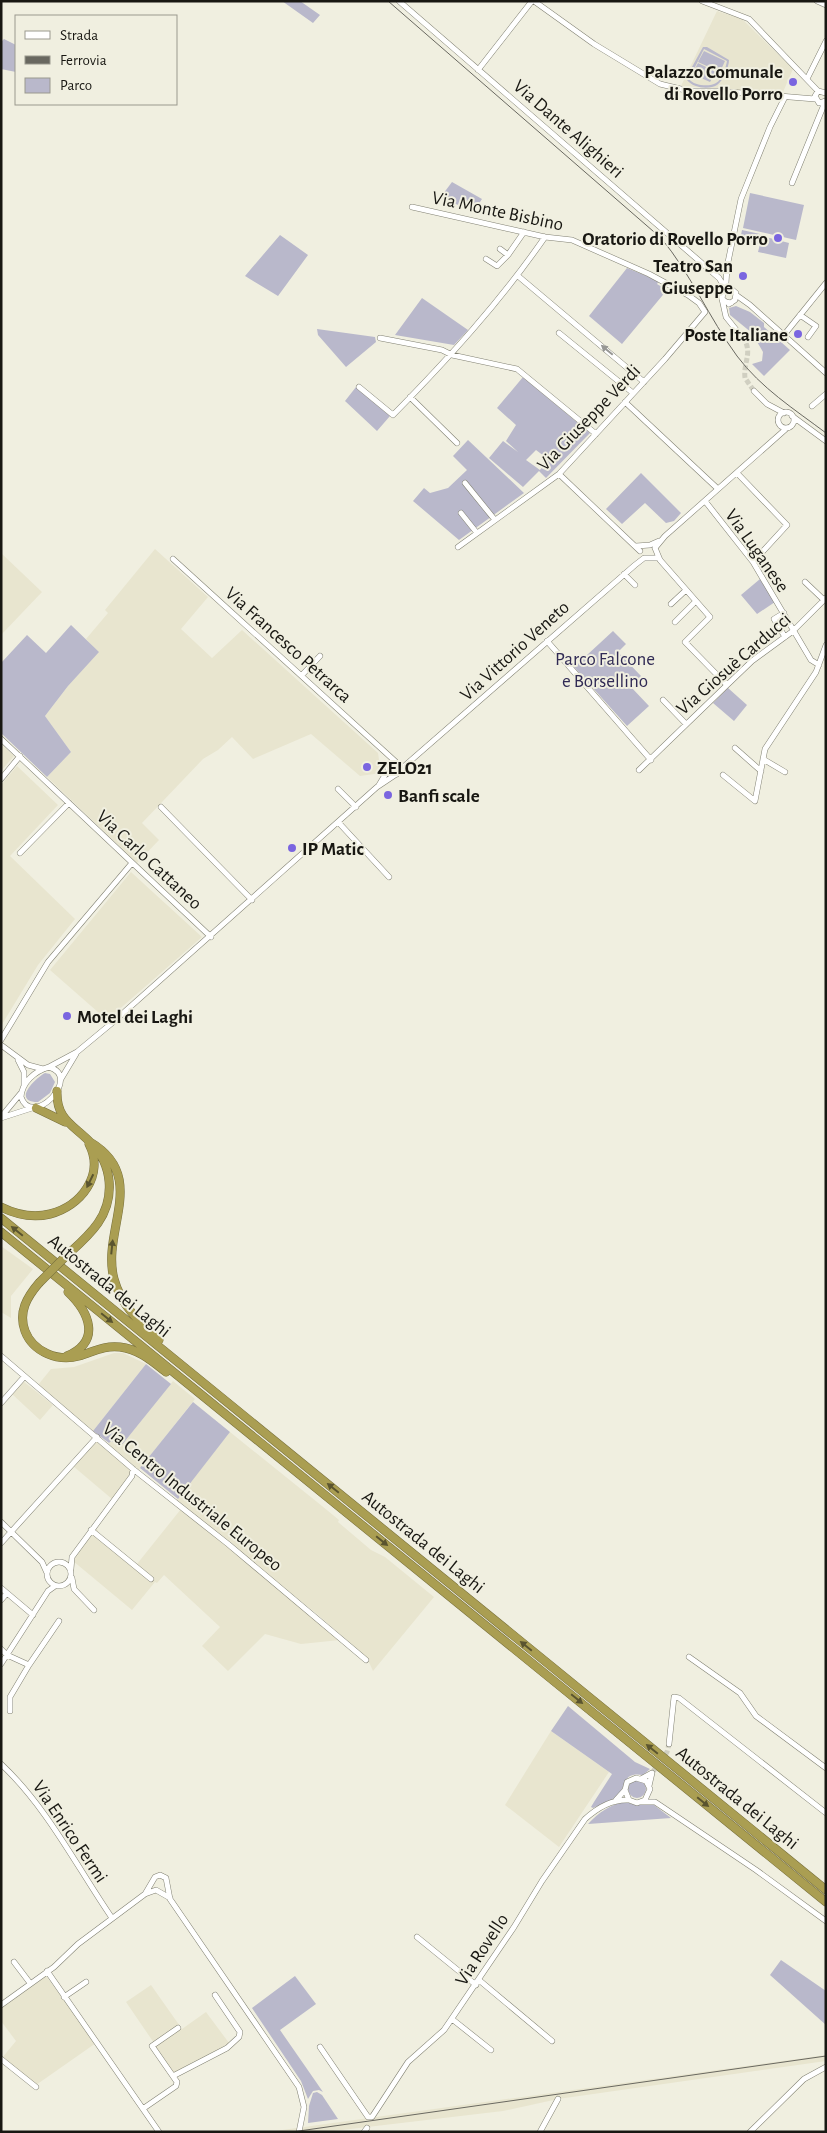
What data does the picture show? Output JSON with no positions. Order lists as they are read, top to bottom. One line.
{"streets":{"highway":["Autostrada dei Laghi"],"street":["Via Dante Alighieri","Via Monte Bisbino","Via Giuseppe Verdi","Via Luganese","Via Francesco Petrarca","Via Vittorio Veneto","Via Giosuè Carducci","Via Carlo Cattaneo","Via Centro Industriale Europeo","Via Enrico Fermi","Via Rovello"]},"crossings":[["Via Monte Bisbino","Via Giuseppe Verdi"],["Via Luganese","Via Giosuè Carducci"],["Via Francesco Petrarca","Via Vittorio Veneto"]],"parks":["Parco Falcone e Borsellino"],"places":["Palazzo Comunale di Rovello Porro","Oratorio di Rovello Porro","Teatro San Giuseppe","Poste Italiane","ZELO21","Banfi scale","IP Matic","Motel dei Laghi"],"legend":["Strada","Ferrovia","Parco"]}
